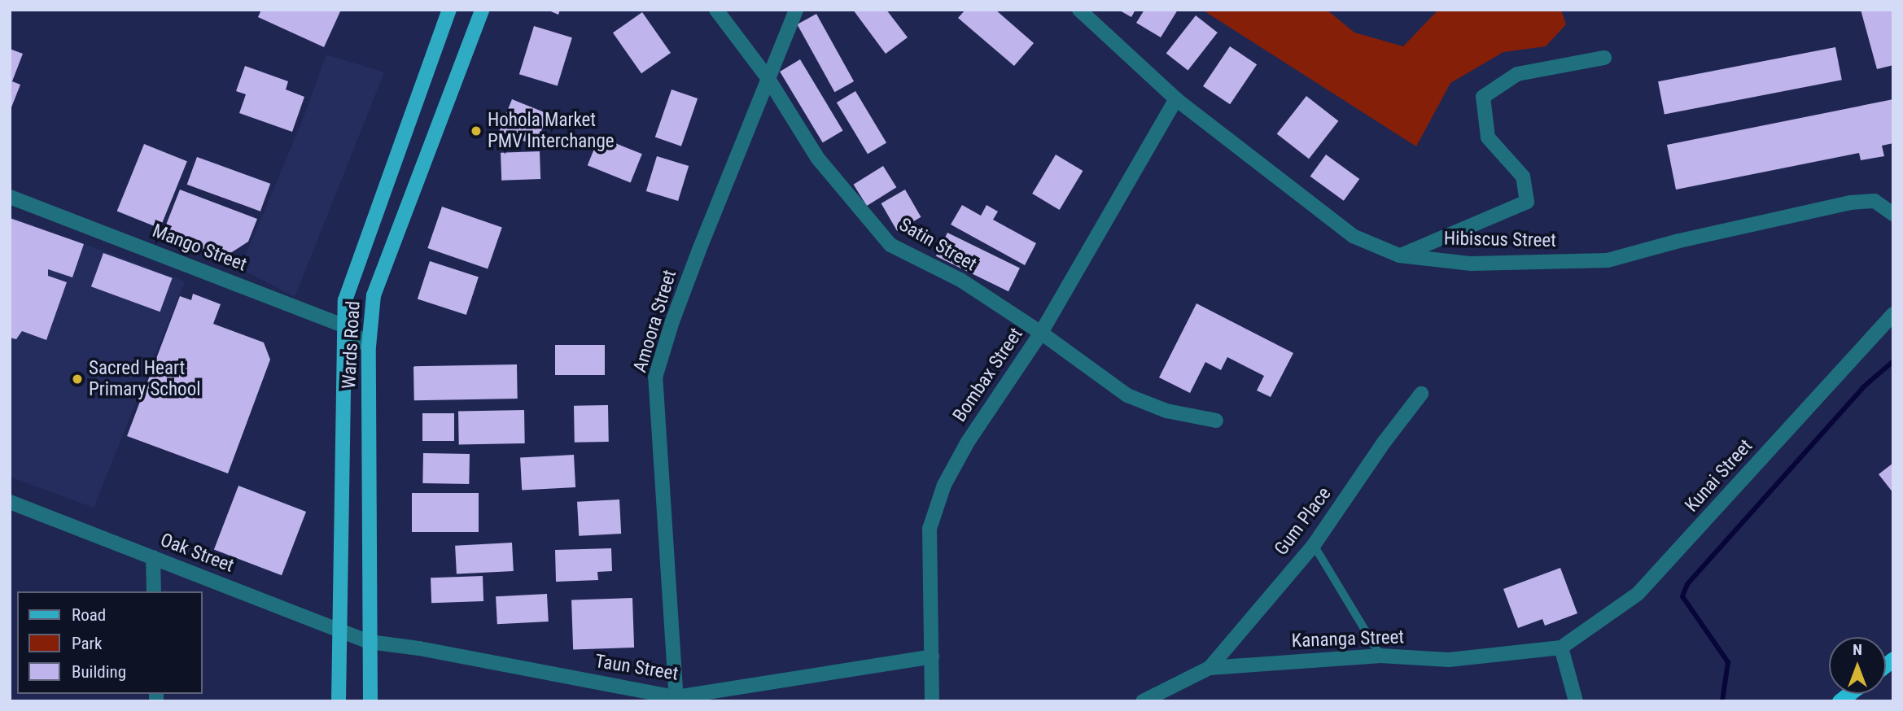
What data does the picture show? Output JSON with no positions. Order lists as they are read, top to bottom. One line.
{"streets":{"main road":["Wards Road"],"street":["Hibiscus Street","Satin Street","Mango Street","Amoora Street","Bombax Street","Kunai Street","Gum Place","Oak Street","Kananga Street","Taun Street"]},"crossings":[["Hibiscus Street","Bombax Street"],["Satin Street","Amoora Street"],["Satin Street","Bombax Street"],["Mango Street","Wards Road"],["Amoora Street","Taun Street"],["Wards Road","Oak Street"],["Wards Road","Taun Street"],["Bombax Street","Taun Street"],["Kunai Street","Kananga Street"],["Gum Place","Kananga Street"],["Oak Street","Taun Street"]],"places":["Hohola Market PMV Interchange","Sacred Heart Primary School"],"legend":["Road","Park","Building"],"north":"top"}
